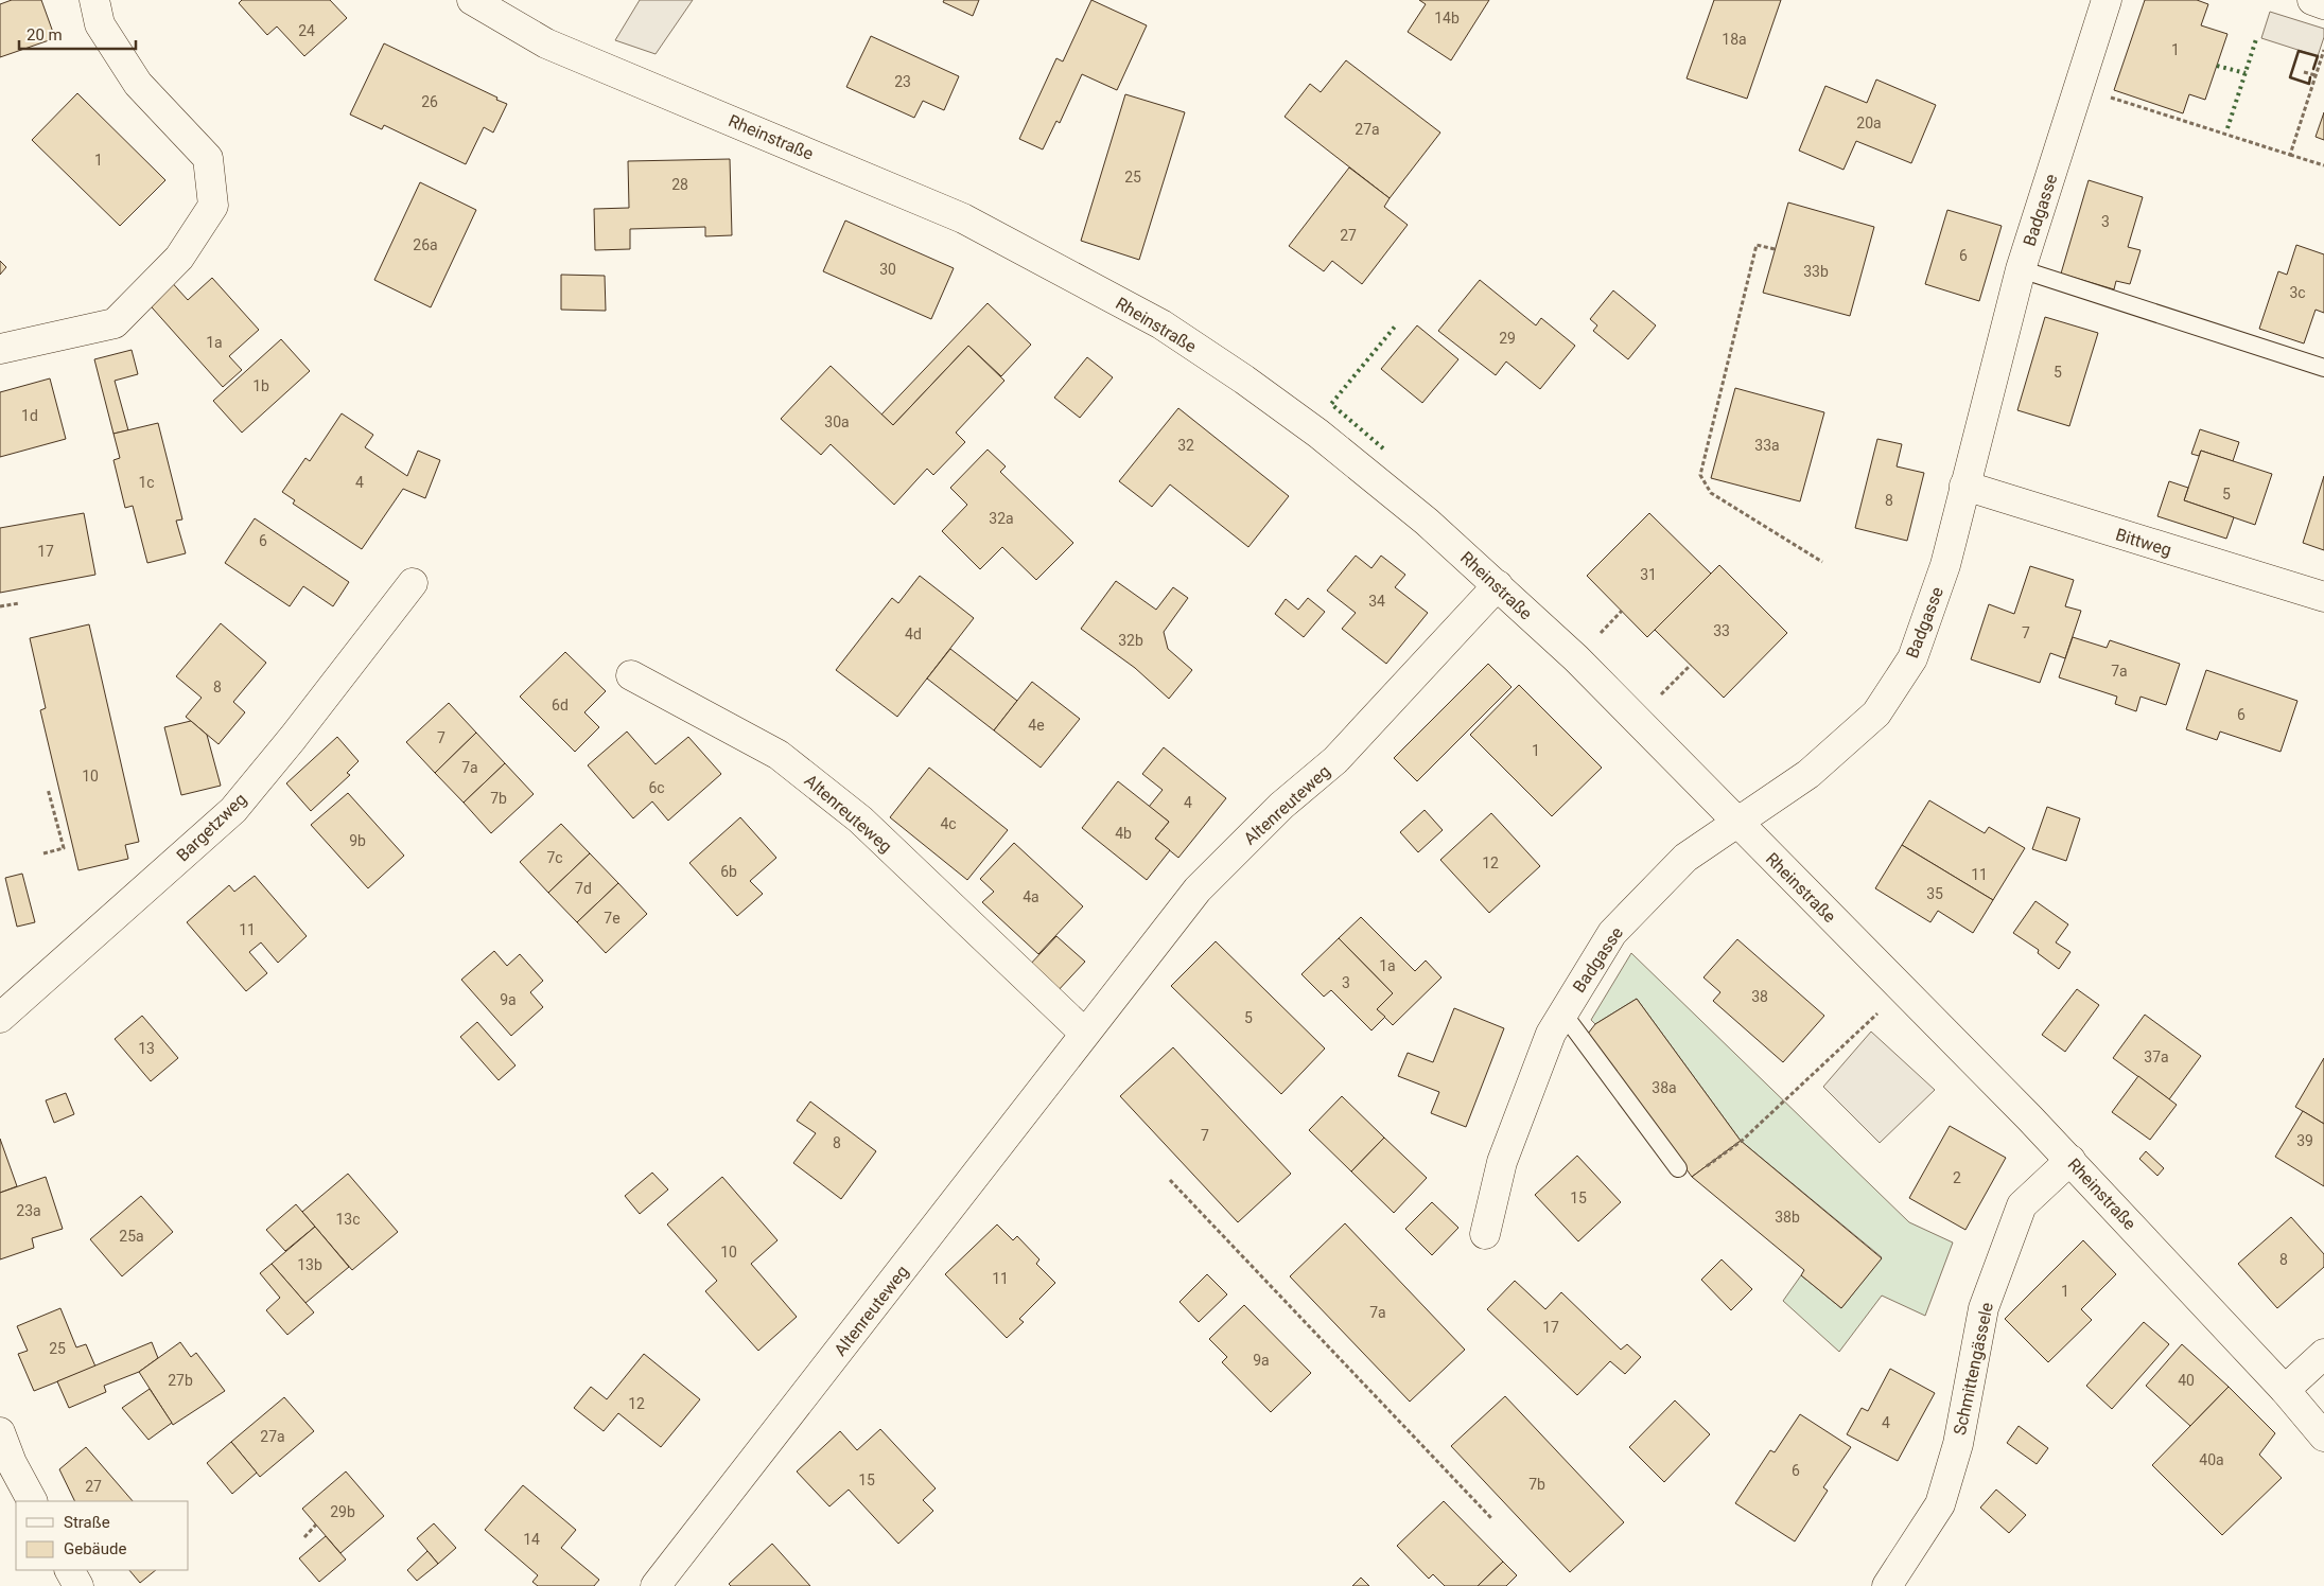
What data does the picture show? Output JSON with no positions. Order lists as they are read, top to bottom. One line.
{"streets":{"street":["Rheinstraße","Badgasse","Bittweg","Altenreuteweg","Bargetzweg","Schmittengässele"]},"crossings":[["Rheinstraße","Badgasse"],["Rheinstraße","Altenreuteweg"],["Rheinstraße","Schmittengässele"],["Badgasse","Bittweg"]],"house_numbers":["14b","24","18a","1","23","26","20a","27a","1","25","28","3","27","26a","6","30","33b","3c","29","1a","5","1b","1d","30a","32","33a","1c","4","5","8","32a","6","17","31","34","33","7","4d","32b","7a","8","6d","6","4e","7","1","7a","10","6c","7b","4","4c","4b","9b","7c","12","6b","11","7d","35","4a","7e","11","1a","3","38","9a","5","13","37a","38a","7","39","8","2","15","23a","38b","13c","25a","10","8","13b","11","1","7a","17","25","9a","27b","40","12","4","27a","40a","6","15","7b","27","29b","14"],"legend":["Straße","Gebäude"],"scale_bar":"20 m"}
